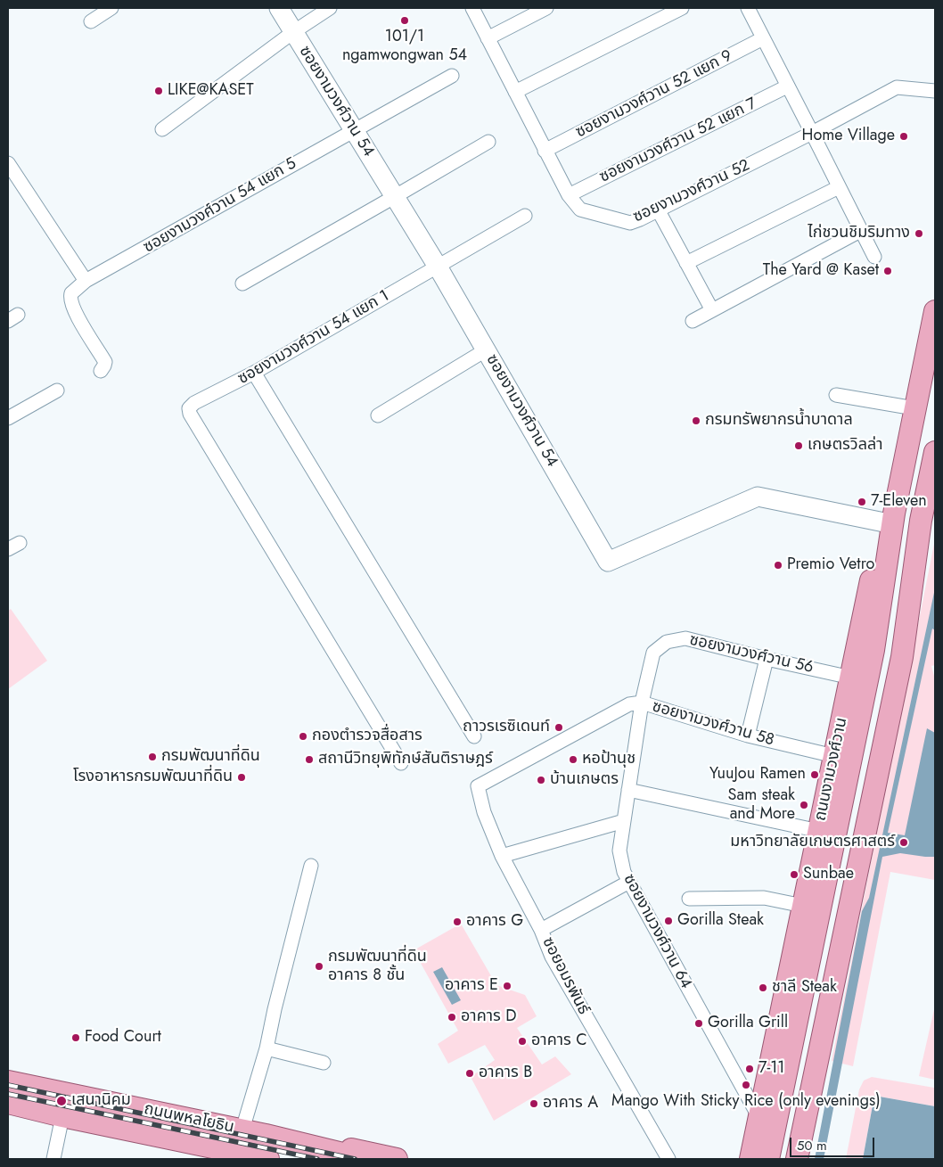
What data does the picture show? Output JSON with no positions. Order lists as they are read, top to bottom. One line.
{"streets":{"main road":["ถนนงามวงศ์วาน","ถนนพหลโยธิน"],"street":["ซอยงามวงศ์วาน 52 แยก 9","ซอยงามวงศ์วาน 54","ซอยงามวงศ์วาน 52 แยก 7","ซอยงามวงศ์วาน 52","ซอยงามวงศ์วาน 54 แยก 5","ซอยงามวงศ์วาน 54 แยก 1","ซอยงามวงศ์วาน 56","ซอยงามวงศ์วาน 58","ซอยงามวงศ์วาน 64","ซอยอมรพันธ์"]},"crossings":[["ซอยงามวงศ์วาน 52 แยก 9","ซอยงามวงศ์วาน 52"],["ซอยงามวงศ์วาน 54","ซอยงามวงศ์วาน 54 แยก 5"],["ซอยงามวงศ์วาน 54","ซอยงามวงศ์วาน 54 แยก 1"],["ซอยงามวงศ์วาน 54","ถนนงามวงศ์วาน"],["ซอยงามวงศ์วาน 52 แยก 7","ซอยงามวงศ์วาน 52"],["ซอยงามวงศ์วาน 56","ซอยงามวงศ์วาน 58"],["ซอยงามวงศ์วาน 56","ถนนงามวงศ์วาน"],["ซอยงามวงศ์วาน 56","ซอยงามวงศ์วาน 64"],["ซอยงามวงศ์วาน 58","ถนนงามวงศ์วาน"],["ซอยงามวงศ์วาน 58","ซอยงามวงศ์วาน 64"],["ซอยงามวงศ์วาน 58","ซอยอมรพันธ์"],["ถนนงามวงศ์วาน","ซอยงามวงศ์วาน 64"]],"places":["101/1 ngamwongwan 54","LIKE@KASET","Home Village","ไก่ชวนชิมริมทาง","The Yard @ Kaset","กรมทรัพยากรน้ำบาดาล","เกษตรวิลล่า","7-Eleven","Premio Vetro","ถาวรเรซิเดนท์","กองตำรวจสื่อสาร","กรมพัฒนาที่ดิน","สถานีวิทยุพิทักษ์สันติราษฎร์","หอป้านุช","YuuJou Ramen","โรงอาหารกรมพัฒนาที่ดิน","บ้านเกษตร","Sam steak and More","มหาวิทยาลัยเกษตรศาสตร์","Sunbae","Gorilla Steak","อาคาร G","กรมพัฒนาที่ดิน อาคาร 8 ชั้น","อาคาร E","ชาลี Steak","อาคาร D","Gorilla Grill","Food Court","อาคาร C","7-11","อาคาร B","Mango With Sticky Rice (only evenings)","เสนานิคม","อาคาร A"],"scale_bar":"50 m"}
